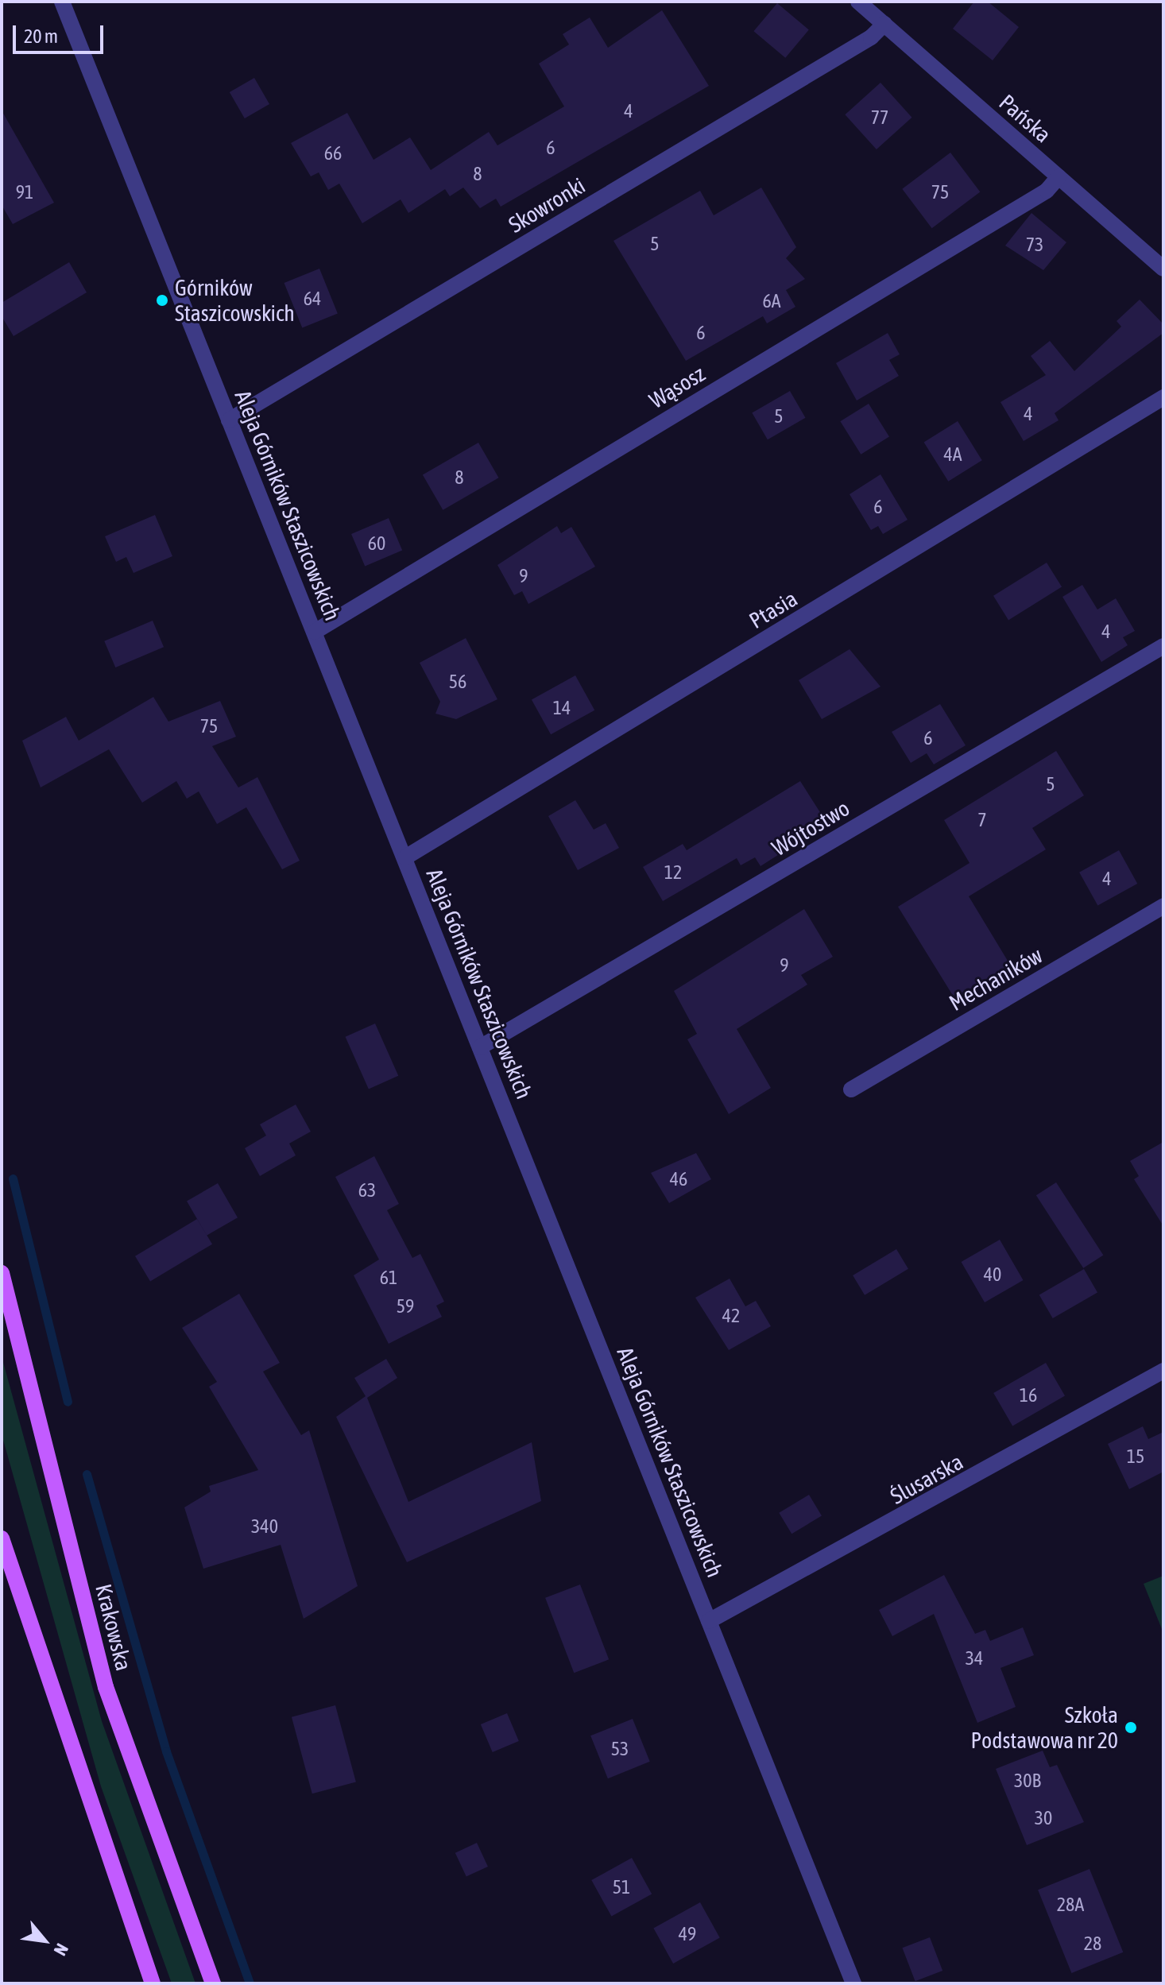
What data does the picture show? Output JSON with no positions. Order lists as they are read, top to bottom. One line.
{"streets":{"main road":["Krakowska"],"street":["Pańska","Skowronki","Wąsosz","Aleja Górników Staszicowskich","Ptasia","Wójtostwo","Mechaników","Ślusarska"]},"crossings":[["Pańska","Skowronki"],["Pańska","Wąsosz"],["Skowronki","Aleja Górników Staszicowskich"],["Wąsosz","Aleja Górników Staszicowskich"],["Aleja Górników Staszicowskich","Ptasia"],["Aleja Górników Staszicowskich","Wójtostwo"],["Aleja Górników Staszicowskich","Ślusarska"]],"places":["Górników Staszicowskich","Szkoła Podstawowa nr 20"],"house_numbers":["4","77","6","66","8","91","75","5","73","64","6A","6","4","5","4A","8","6","60","9","4","56","14","75","6","5","7","12","4","9","46","63","40","61","59","42","16","15","340","34","53","30B","30","51","28A","49","28"],"scale_bar":"20 m","north":"bottom right"}
